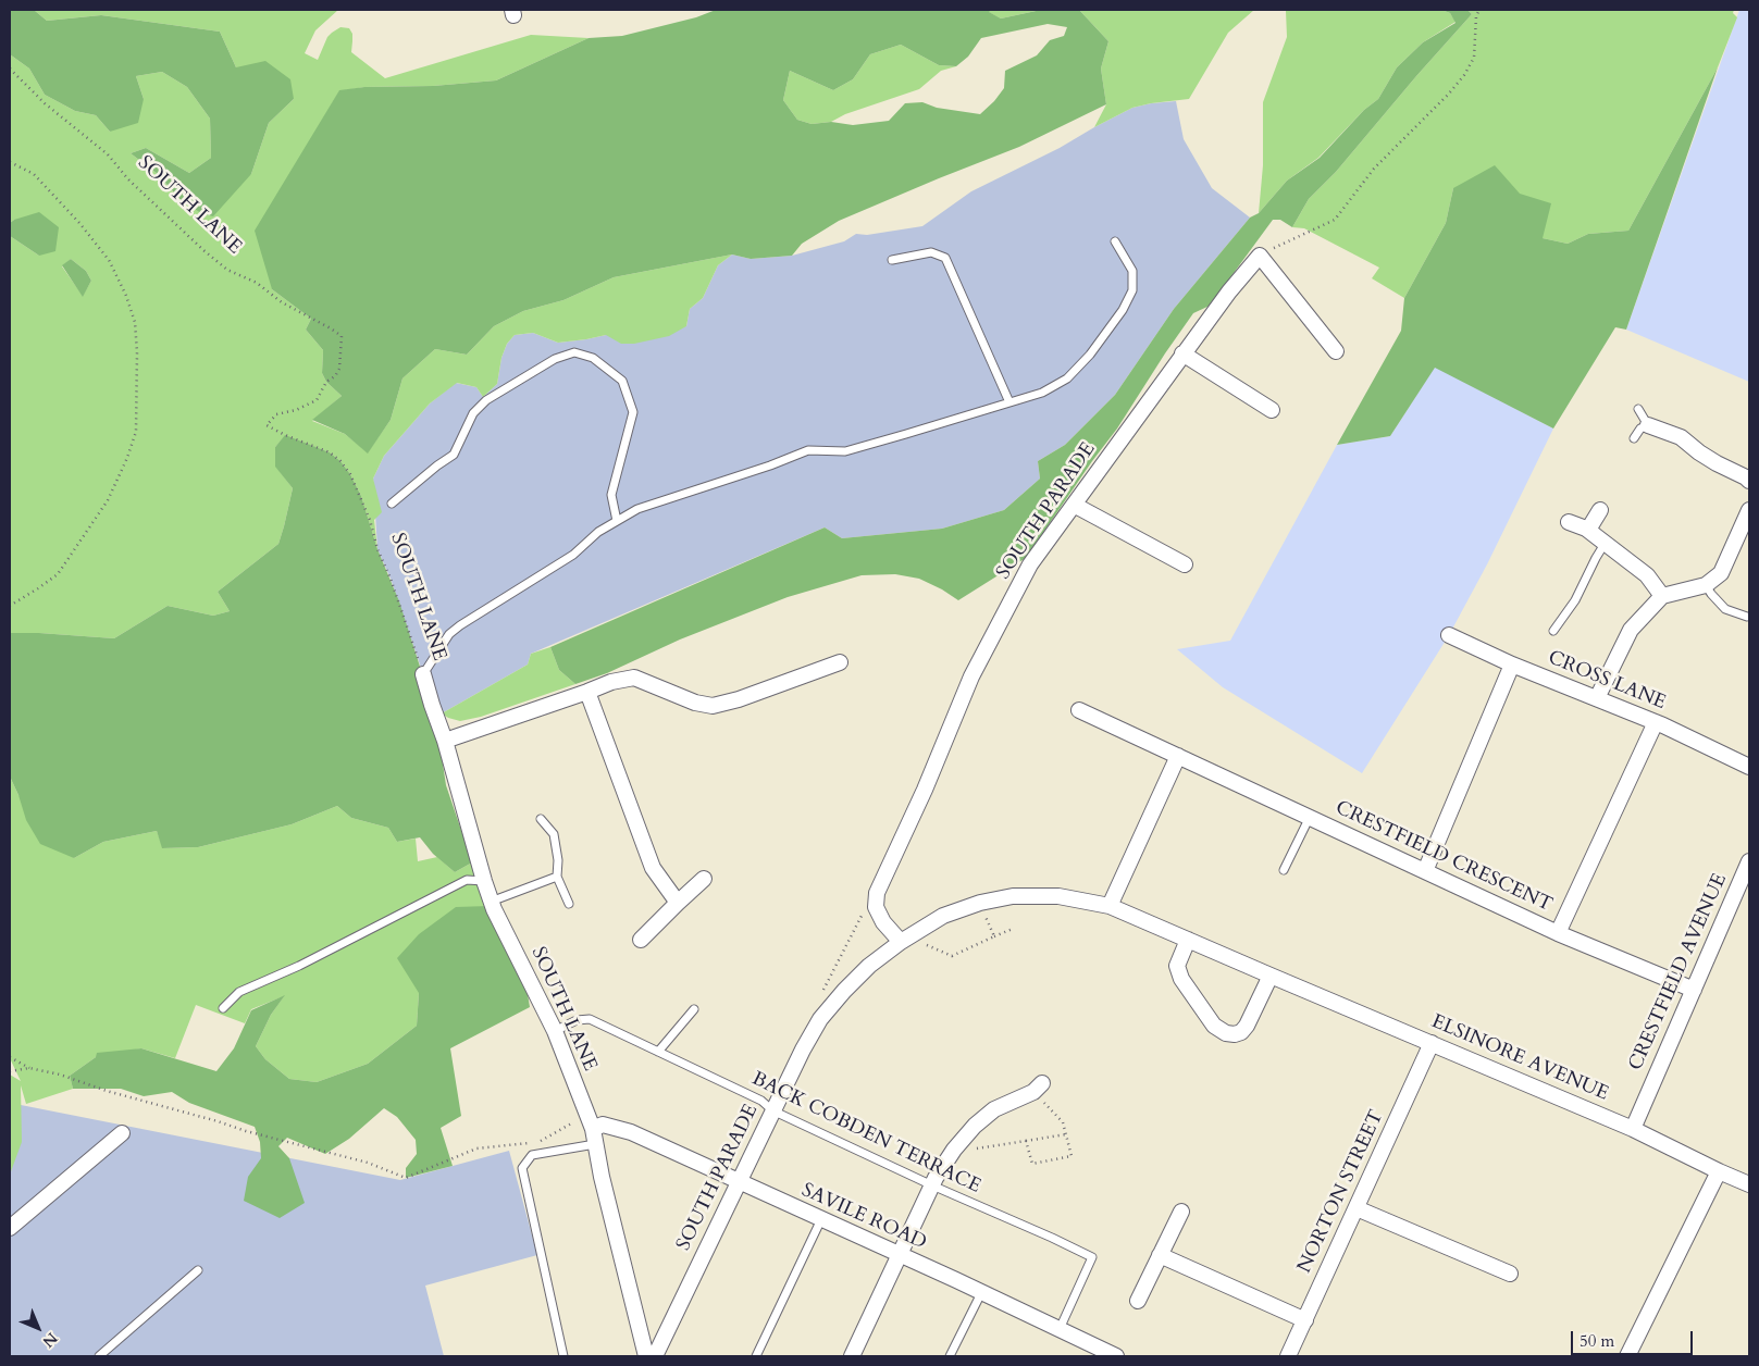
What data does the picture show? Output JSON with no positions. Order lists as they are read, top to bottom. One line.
{"streets":{"street":["SOUTH LANE","SOUTH PARADE","CROSS LANE","CRESTFIELD CRESCENT","CRESTFIELD AVENUE","ELSINORE AVENUE","NORTON STREET","SAVILE ROAD"],"lane":["BACK COBDEN TERRACE"]},"crossings":[["SOUTH LANE","BACK COBDEN TERRACE"],["SOUTH LANE","SAVILE ROAD"],["SOUTH PARADE","ELSINORE AVENUE"],["SOUTH PARADE","BACK COBDEN TERRACE"],["SOUTH PARADE","SAVILE ROAD"],["CRESTFIELD CRESCENT","CRESTFIELD AVENUE"],["CRESTFIELD AVENUE","ELSINORE AVENUE"],["ELSINORE AVENUE","NORTON STREET"],["BACK COBDEN TERRACE","SAVILE ROAD"]],"scale_bar":"50 m","north":"bottom right"}
